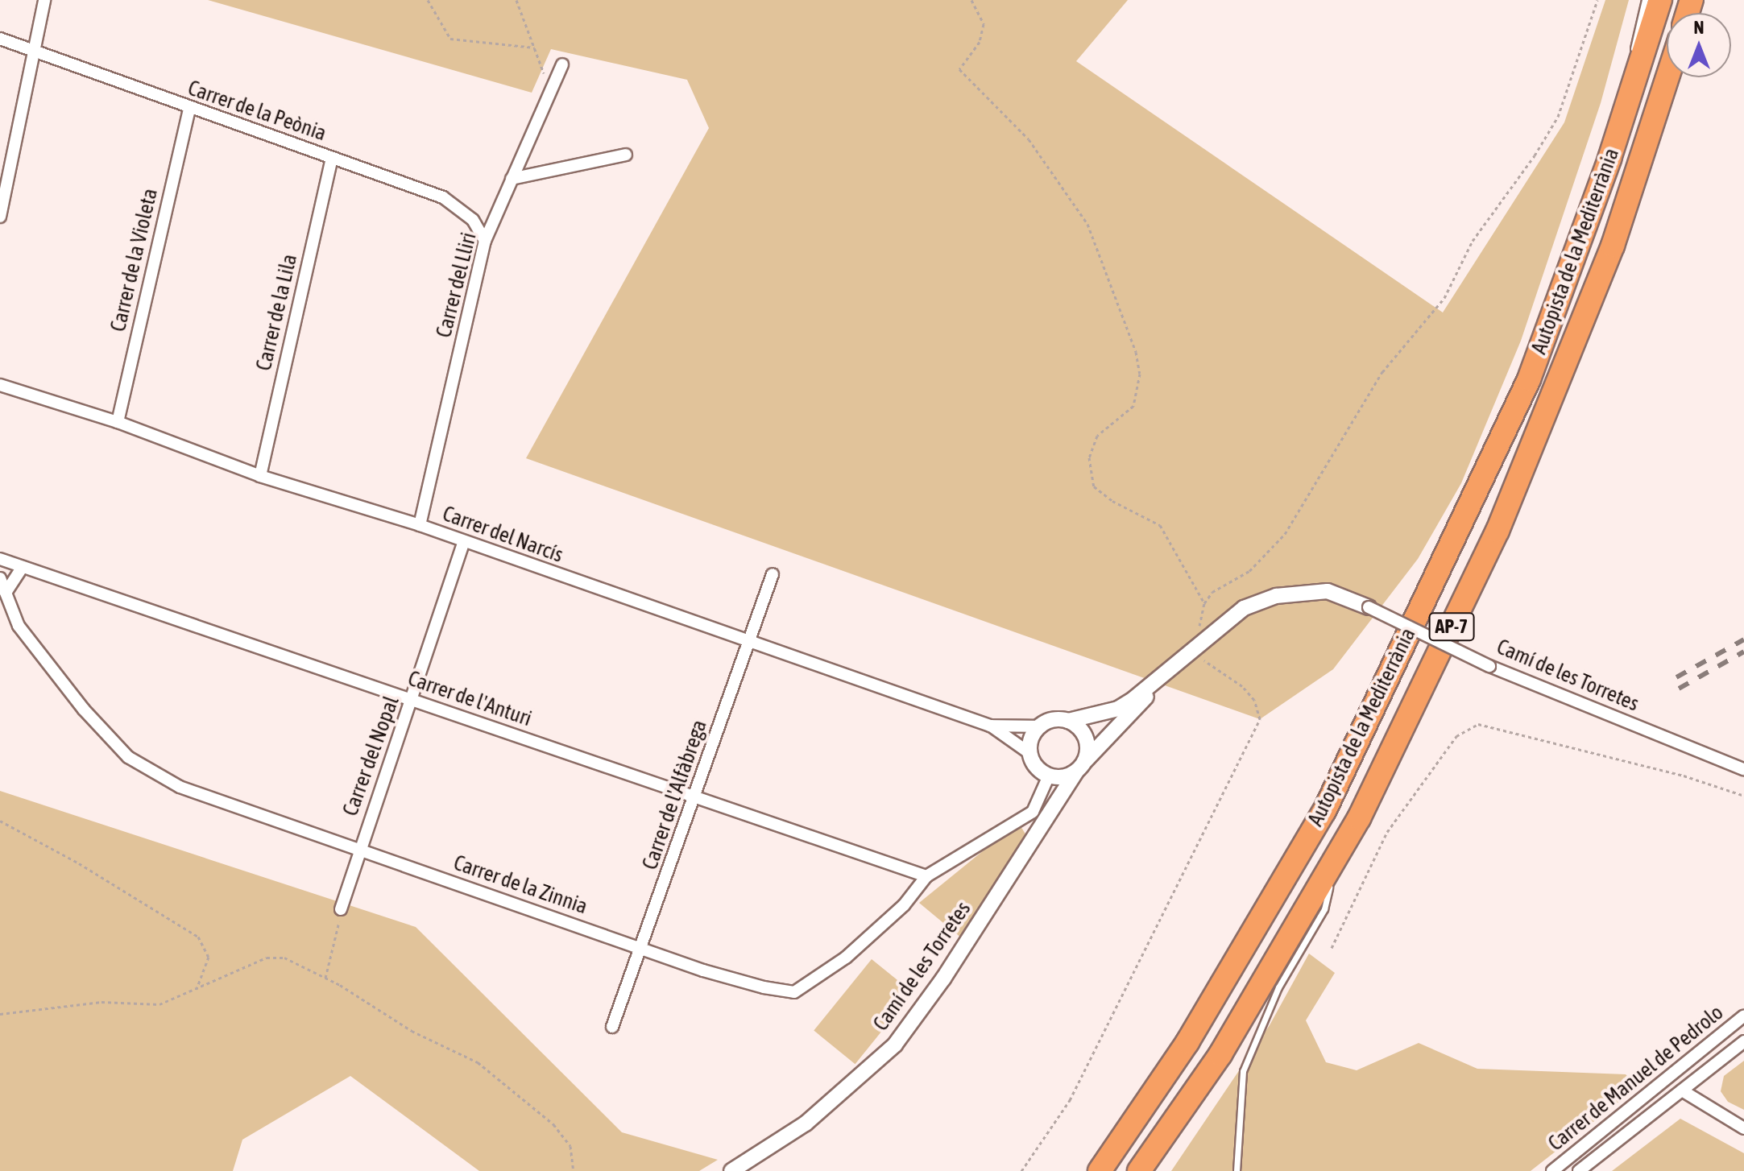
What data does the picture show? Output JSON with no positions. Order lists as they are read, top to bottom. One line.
{"streets":{"highway":["Autopista de la Mediterrània","AP-7"],"street":["Carrer de la Peònia","Carrer de la Violeta","Carrer del Lliri","Carrer de la Lila","Carrer del Narcís","Camí de les Torretes","Carrer de l'Anturi","Carrer del Nopal","Carrer de l'Alfàbrega","Carrer de la Zinnia","Carrer de Manuel de Pedrolo"]},"crossings":[["Carrer de la Peònia","Carrer de la Violeta"],["Carrer de la Peònia","Carrer del Lliri"],["Carrer de la Peònia","Carrer de la Lila"],["Carrer de la Violeta","Carrer del Narcís"],["Carrer del Lliri","Carrer del Narcís"],["Carrer de la Lila","Carrer del Narcís"],["Carrer del Narcís","Camí de les Torretes"],["Carrer del Narcís","Carrer del Nopal"],["Carrer del Narcís","Carrer de l'Alfàbrega"],["Carrer del Narcís","Carrer de la Zinnia"],["Camí de les Torretes","Carrer de la Zinnia"],["Carrer de l'Anturi","Carrer del Nopal"],["Carrer de l'Anturi","Carrer de l'Alfàbrega"],["Carrer de l'Anturi","Carrer de la Zinnia"],["Carrer del Nopal","Carrer de la Zinnia"],["Carrer de l'Alfàbrega","Carrer de la Zinnia"]],"north":"top"}
